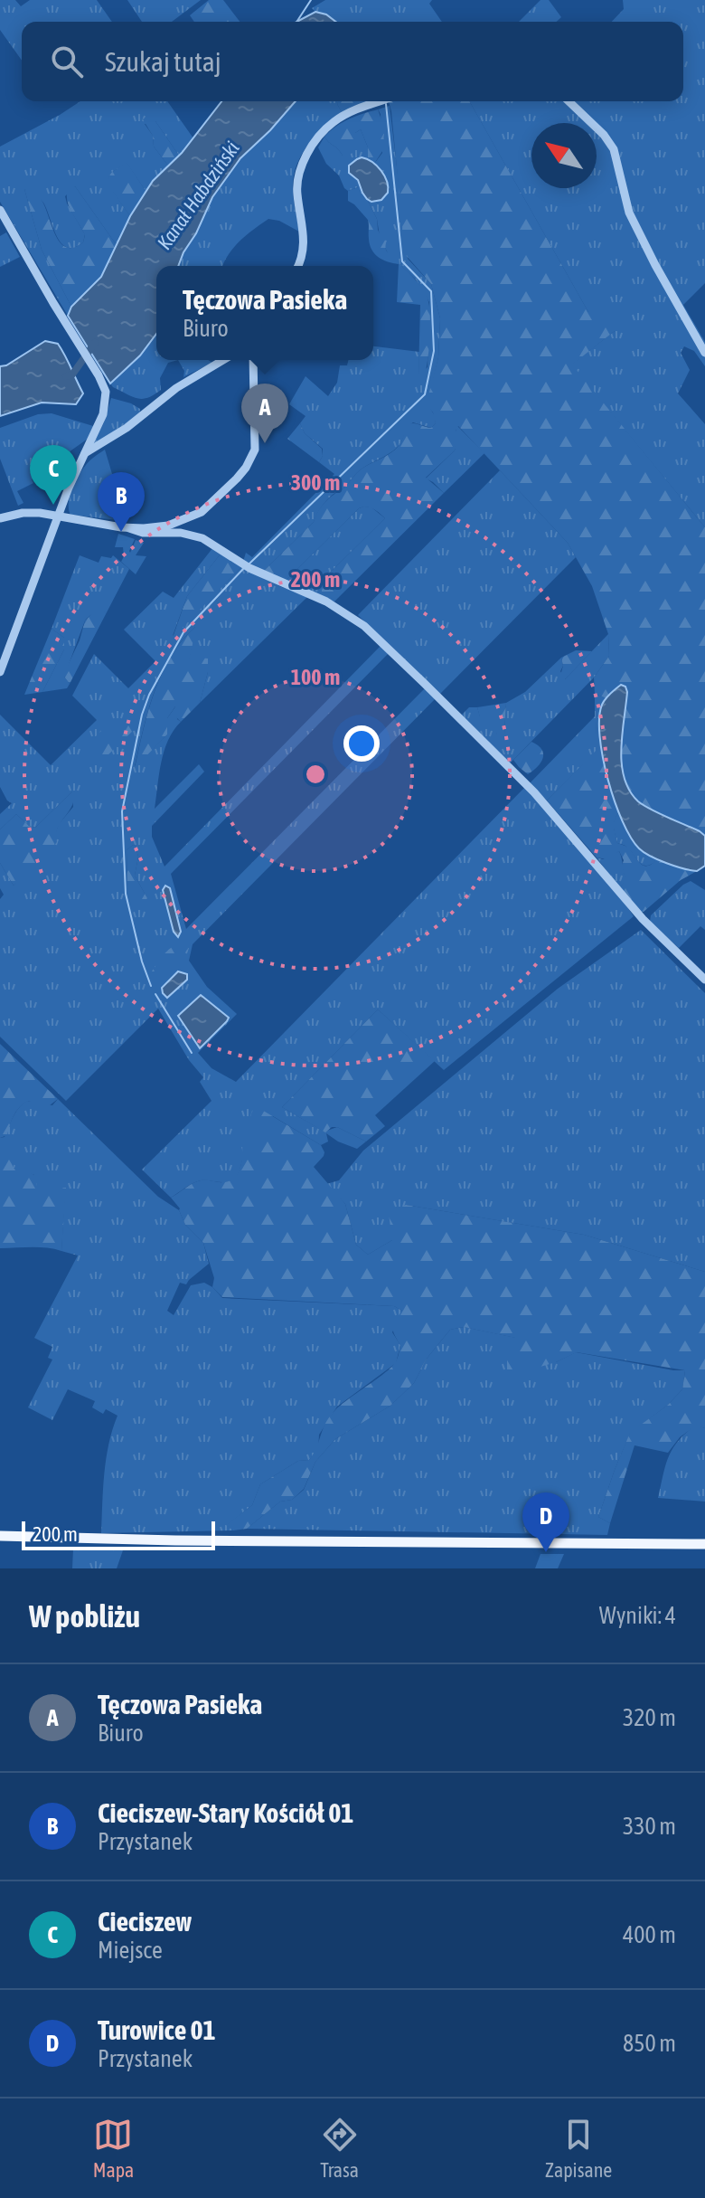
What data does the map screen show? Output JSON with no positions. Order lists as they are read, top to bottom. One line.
{"water":["Kanał Habdziński"],"scale_bar":"200 m","north":"top left","page":{"search":"Szukaj tutaj","popup":["Tęczowa Pasieka","Biuro"],"pins":["A","C","B","D"],"scale":"200 m","heading":["W pobliżu","Wyniki: 4"],"list":[{"mark":"A","name":"Tęczowa Pasieka","note":"Biuro","value":"320 m"},{"mark":"B","name":"Cieciszew-Stary Kościół 01","note":"Przystanek","value":"330 m"},{"mark":"C","name":"Cieciszew","note":"Miejsce","value":"400 m"},{"mark":"D","name":"Turowice 01","note":"Przystanek","value":"850 m"}],"nav":["Mapa","Trasa","Zapisane"]},"rings":["300 m","200 m","100 m"]}
